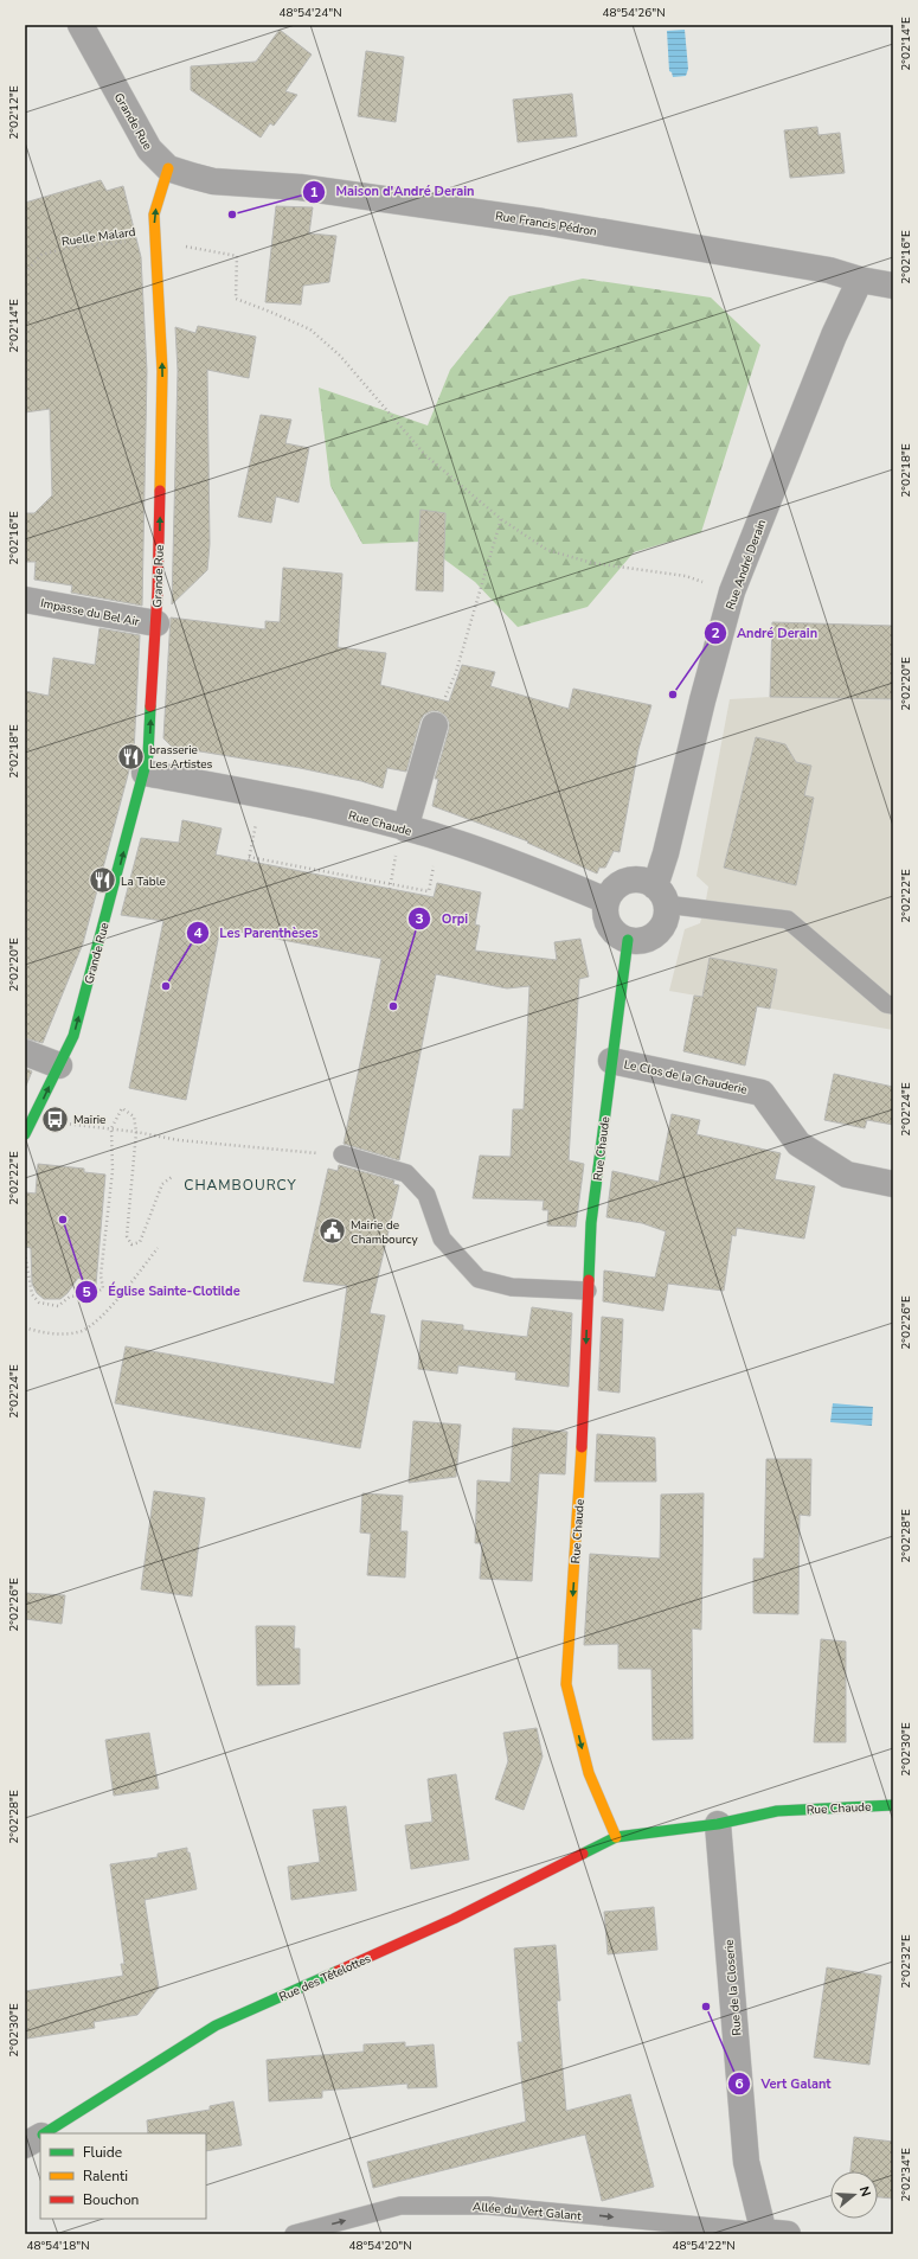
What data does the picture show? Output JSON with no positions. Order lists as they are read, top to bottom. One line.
{"streets":{"street":["Grande Rue","Rue Francis Pédron","Rue André Derain","Impasse du Bel Air","Rue Chaude","Le Clos de la Chauderie","Rue des Têtelottes","Rue de la Closerie"],"lane":["Allée du Vert Galant"],"path":["Ruelle Malard"]},"crossings":[["Grande Rue","Rue Francis Pédron"],["Grande Rue","Ruelle Malard"],["Grande Rue","Impasse du Bel Air"],["Grande Rue","Rue Chaude"],["Rue Francis Pédron","Rue André Derain"],["Rue André Derain","Rue Chaude"],["Rue Chaude","Le Clos de la Chauderie"],["Rue Chaude","Rue des Têtelottes"],["Rue Chaude","Rue de la Closerie"],["Rue de la Closerie","Allée du Vert Galant"]],"one_way":["Grande Rue","Allée du Vert Galant"],"districts":["CHAMBOURCY"],"places":{"other":["Maison d'André Derain","André Derain","Les Parenthèses","Orpi","Église Sainte-Clotilde","Vert Galant"],"restaurant":["brasserie Les Artistes","La Table"],"bus stop":["Mairie"],"public building":["Mairie de Chambourcy"]},"legend":["Fluide","Ralenti","Bouchon"],"north":"right","coordinates":["48°54'24\"N","48°54'26\"N","2°02'14\"E","2°02'12\"E","2°02'16\"E","2°02'18\"E","2°02'20\"E","2°02'22\"E","2°02'24\"E","2°02'26\"E","2°02'28\"E","2°02'30\"E","2°02'32\"E","2°02'34\"E","48°54'18\"N","48°54'20\"N","48°54'22\"N"]}
